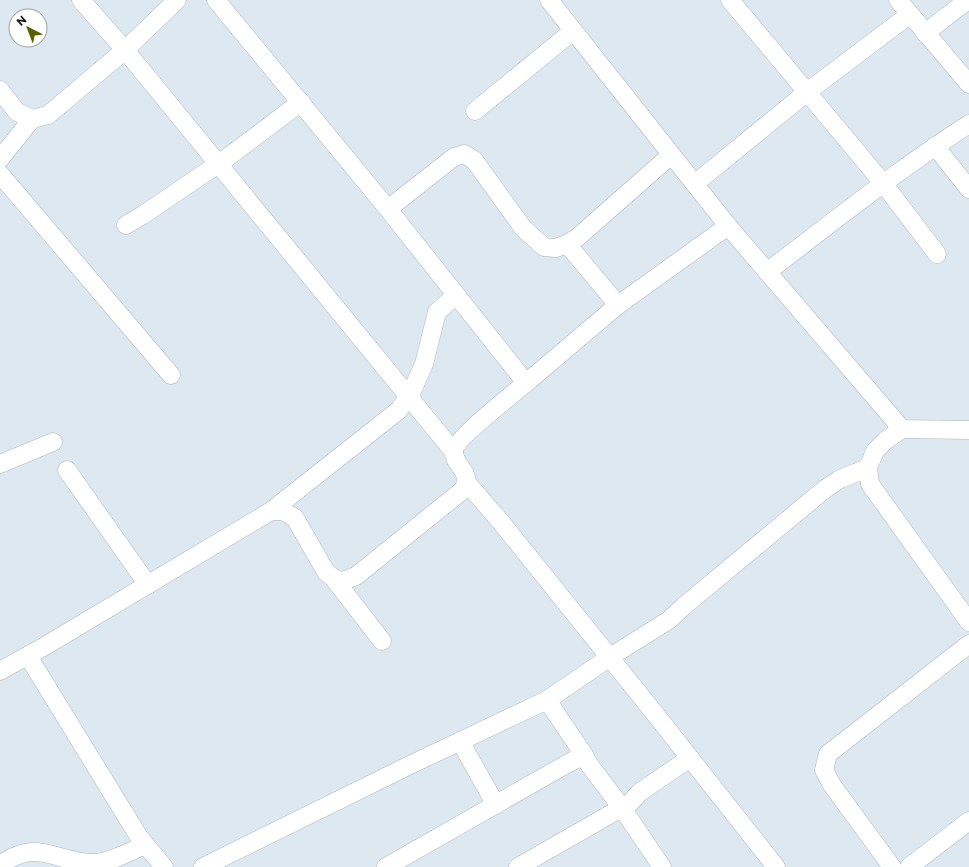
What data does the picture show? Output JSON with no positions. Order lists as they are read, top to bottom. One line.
{"north":"top left"}
